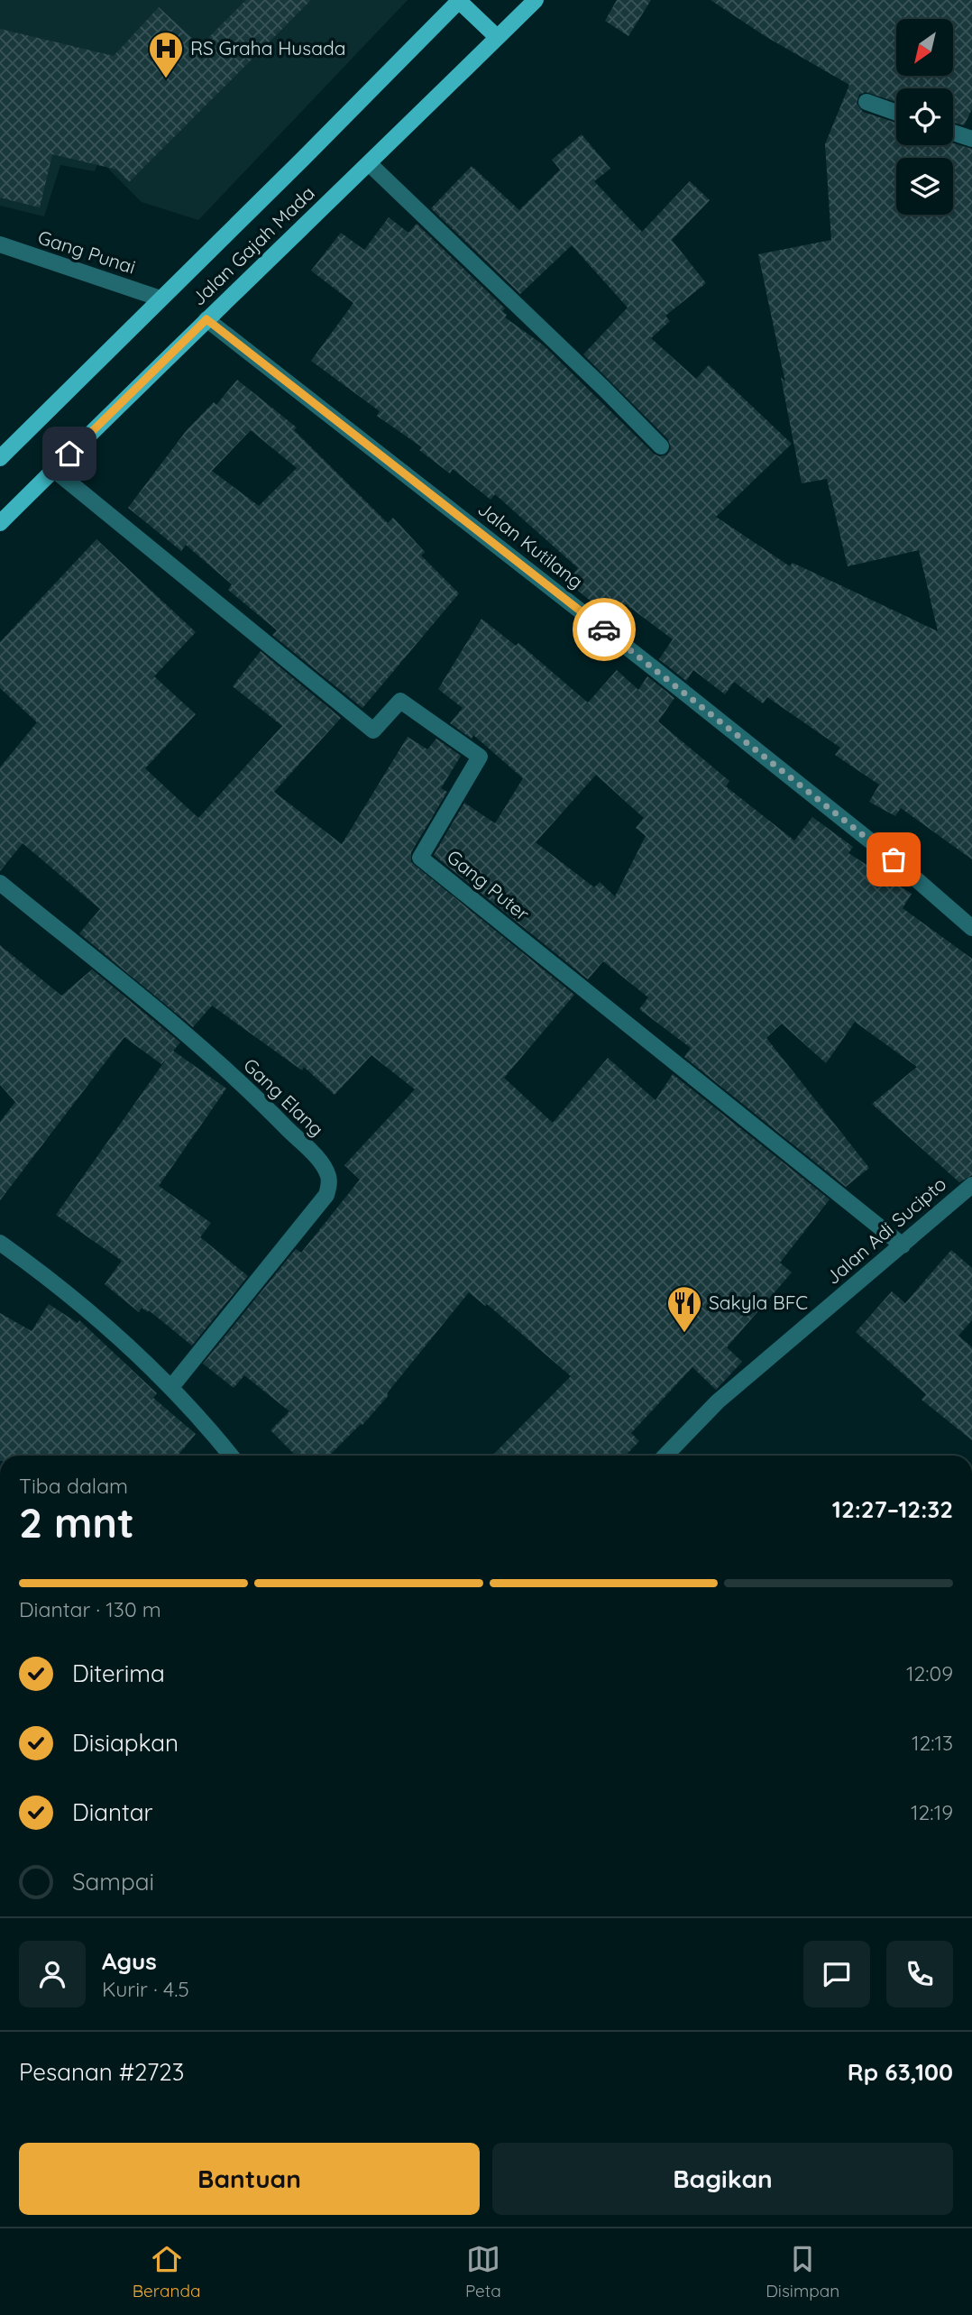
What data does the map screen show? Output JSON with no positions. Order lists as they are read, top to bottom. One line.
{"streets":{"main road":["Jalan Gajah Mada"],"street":["Gang Punai","Jalan Kutilang","Gang Puter","Gang Elang","Jalan Adi Sucipto"]},"crossings":[["Jalan Gajah Mada","Gang Punai"],["Jalan Gajah Mada","Jalan Kutilang"],["Jalan Gajah Mada","Gang Puter"],["Gang Puter","Jalan Adi Sucipto"]],"places":{"hospital":["RS Graha Husada"],"restaurant":["Sakyla BFC"]},"north":"bottom left","page":{"heading":["2 mnt","Tiba dalam","12:27–12:32"],"panel":["Agus","Kurir · 4.5","Pesanan #2723","Rp 63,100"],"bar":"Diantar · 130 m","list":[["Diterima","12:09"],["Disiapkan","12:13"],["Diantar","12:19"],"Sampai"],"buttons":["Bantuan","Bagikan"],"tabs":["Beranda","Peta","Disimpan"]}}
